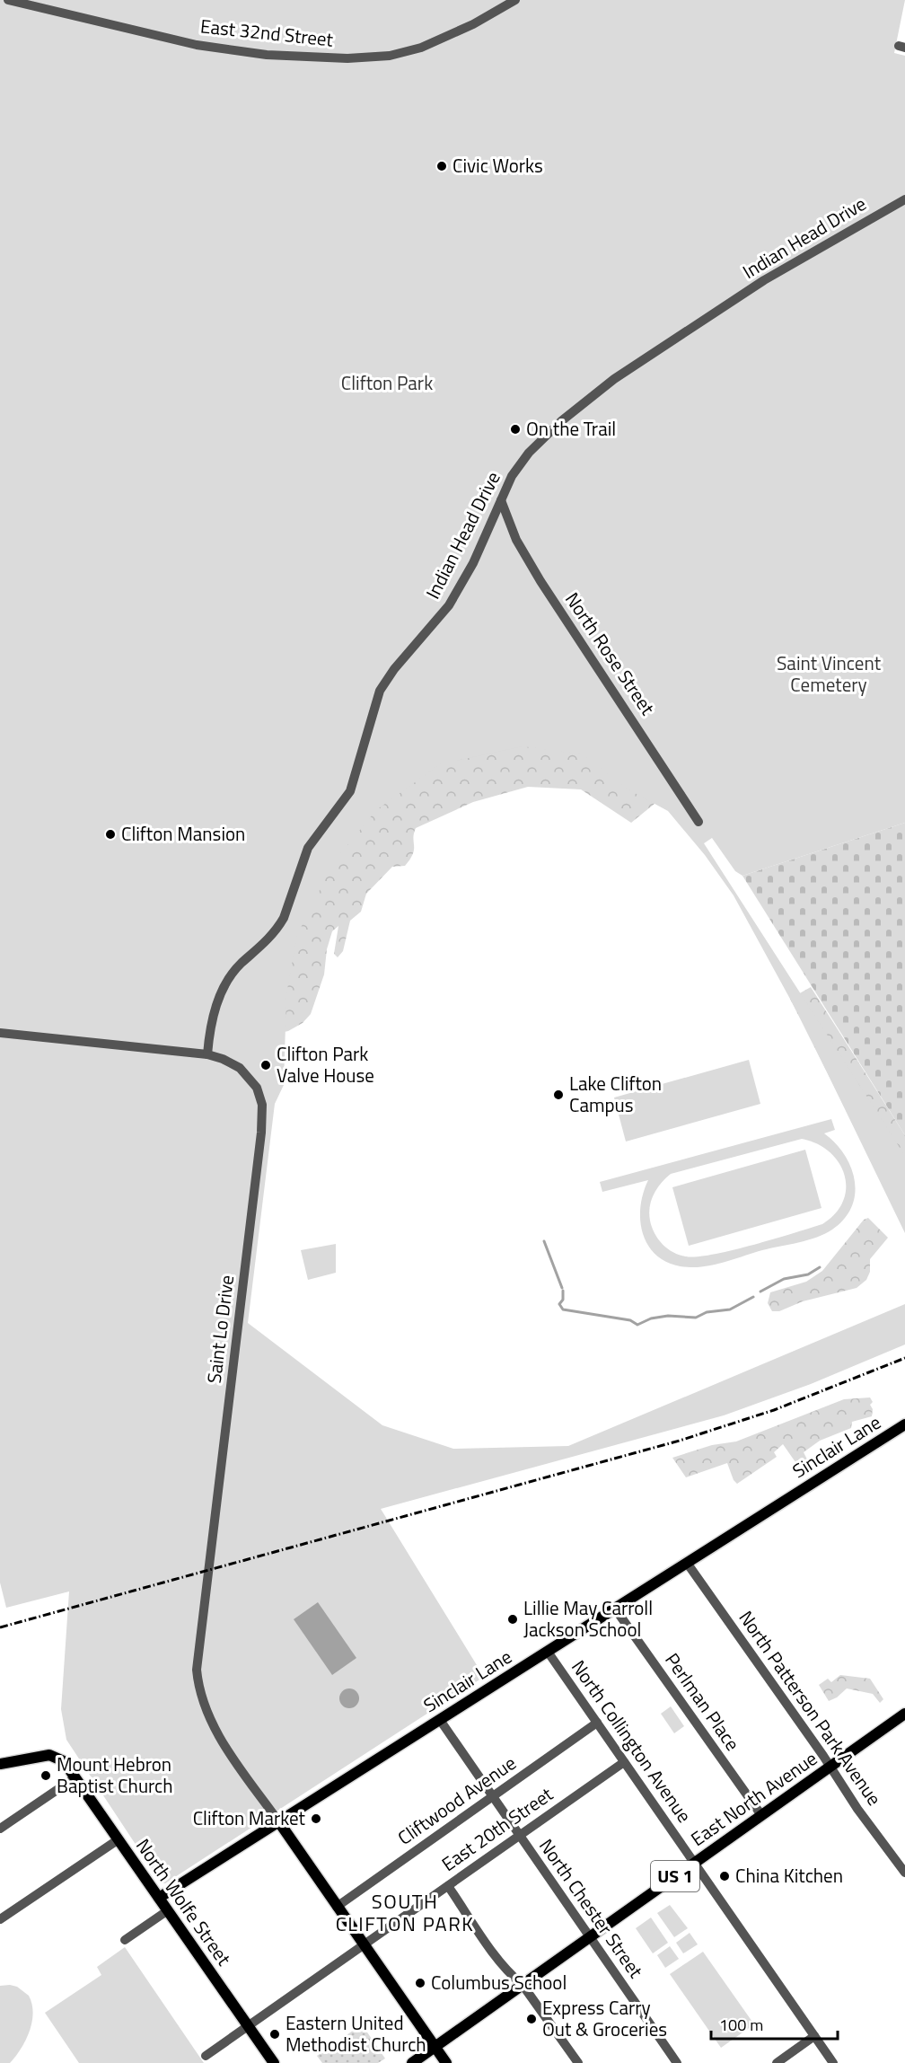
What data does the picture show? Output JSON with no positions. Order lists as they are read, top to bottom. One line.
{"streets":{"main road":["Sinclair Lane","East North Avenue","US 1","North Wolfe Street"],"street":["East 32nd Street","Indian Head Drive","North Rose Street","Saint Lo Drive","Perlman Place","North Patterson Park Avenue","North Collington Avenue","Cliftwood Avenue","East 20th Street","North Chester Street"]},"crossings":[["Indian Head Drive","North Rose Street"],["Indian Head Drive","Saint Lo Drive"],["Saint Lo Drive","Sinclair Lane"],["Sinclair Lane","Perlman Place"],["Sinclair Lane","North Patterson Park Avenue"],["Sinclair Lane","North Collington Avenue"],["Sinclair Lane","North Wolfe Street"],["Sinclair Lane","North Chester Street"],["Perlman Place","East North Avenue"],["North Patterson Park Avenue","East North Avenue"],["North Collington Avenue","East North Avenue"],["North Collington Avenue","Cliftwood Avenue"],["North Collington Avenue","East 20th Street"],["East North Avenue","North Chester Street"],["Cliftwood Avenue","North Chester Street"],["East 20th Street","North Wolfe Street"],["East 20th Street","North Chester Street"]],"districts":["SOUTH CLIFTON PARK"],"parks":["Clifton Park","Saint Vincent Cemetery"],"places":["Civic Works","On the Trail","Clifton Mansion","Clifton Park Valve House","Lake Clifton Campus","Lillie May Carroll Jackson School","Mount Hebron Baptist Church","Clifton Market","China Kitchen","Columbus School","Express Carry Out & Groceries","Eastern United Methodist Church"],"scale_bar":"100 m"}
